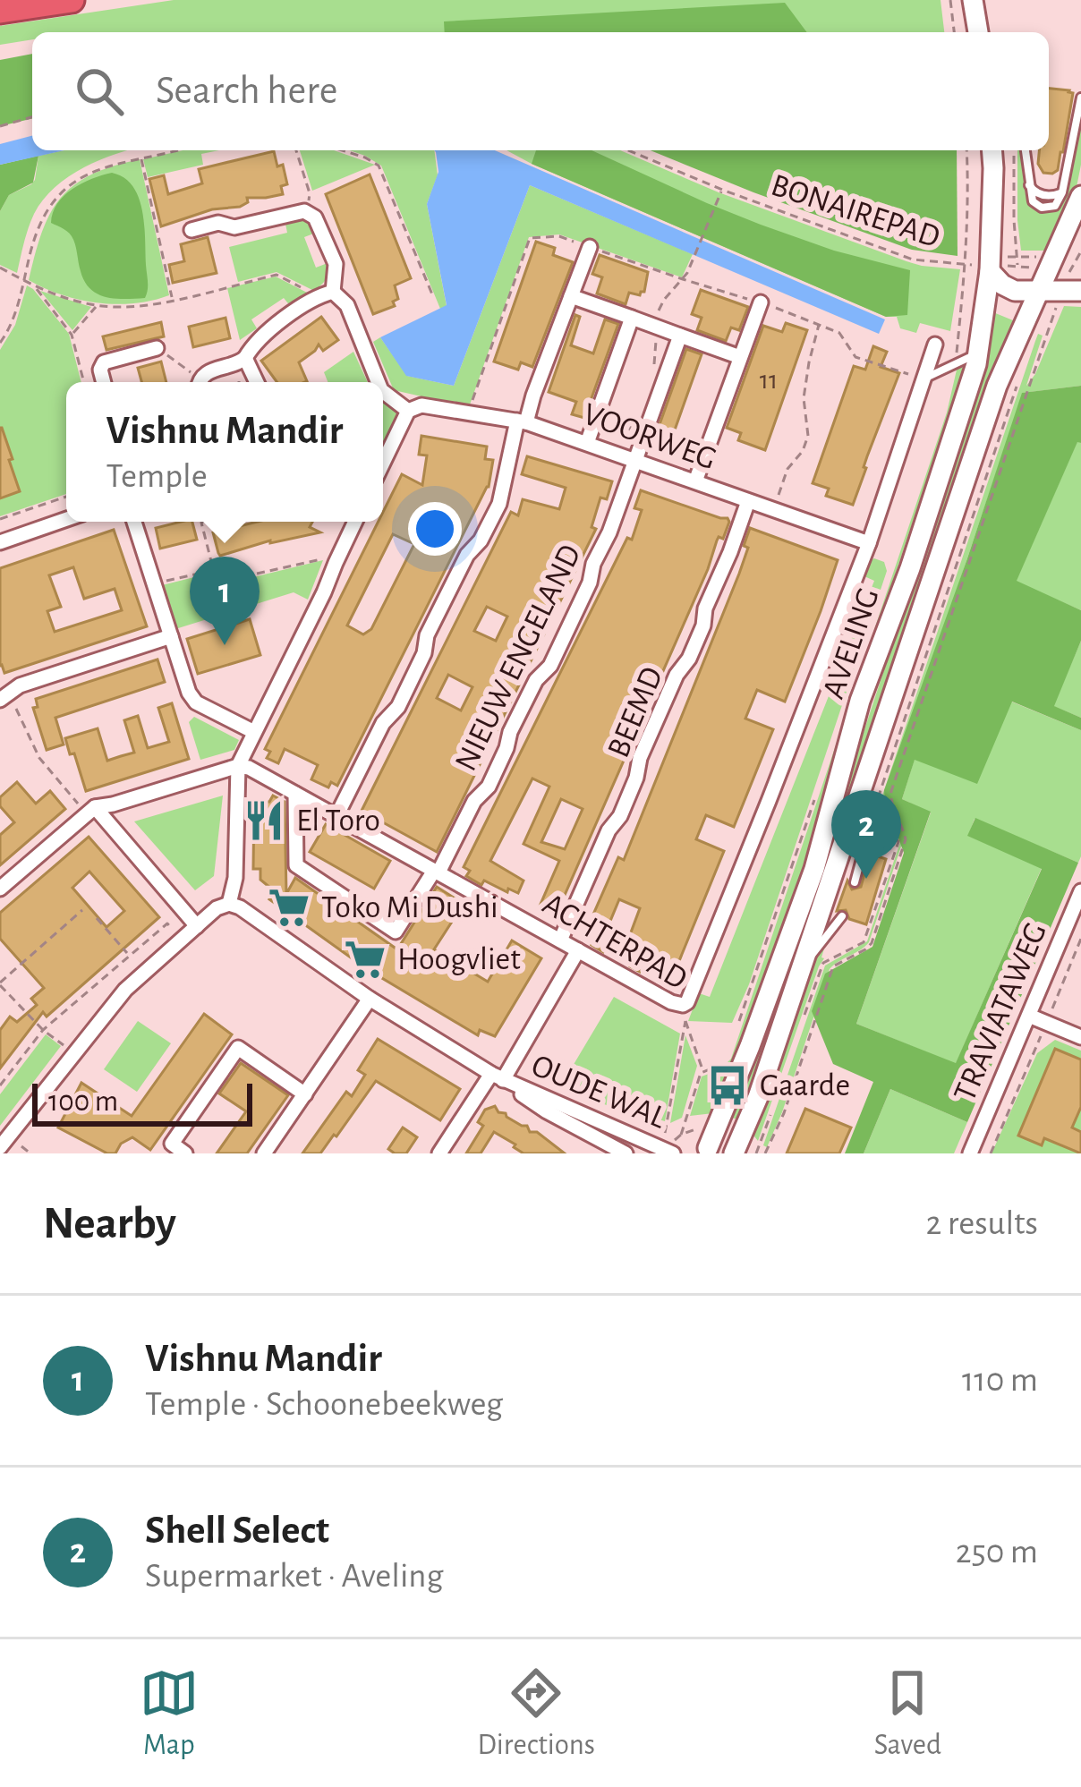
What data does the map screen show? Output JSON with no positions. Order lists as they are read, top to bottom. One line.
{"streets":{"main road":["AVELING"],"street":["VOORWEG","NIEUW ENGELAND","BEEMD","ACHTERPAD","TRAVIATAWEG","OUDE WAL"],"path":["BONAIREPAD"]},"crossings":[["BONAIREPAD","AVELING"],["VOORWEG","AVELING"],["VOORWEG","NIEUW ENGELAND"],["VOORWEG","BEEMD"],["AVELING","ACHTERPAD"],["NIEUW ENGELAND","ACHTERPAD"],["BEEMD","ACHTERPAD"]],"places":{"restaurant":["El Toro"],"supermarket":["Toko Mi Dushi","Hoogvliet"],"bus stop":["Gaarde"]},"house_numbers":["11"],"scale_bar":"100 m","page":{"search":"Search here","popup":["Vishnu Mandir","Temple"],"pins":["1","2"],"scale":"100 m","heading":["Nearby","2 results"],"list":[{"mark":"1","name":"Vishnu Mandir","note":"Temple · Schoonebeekweg","value":"110 m"},{"mark":"2","name":"Shell Select","note":"Supermarket · Aveling","value":"250 m"}],"nav":["Map","Directions","Saved"]}}
